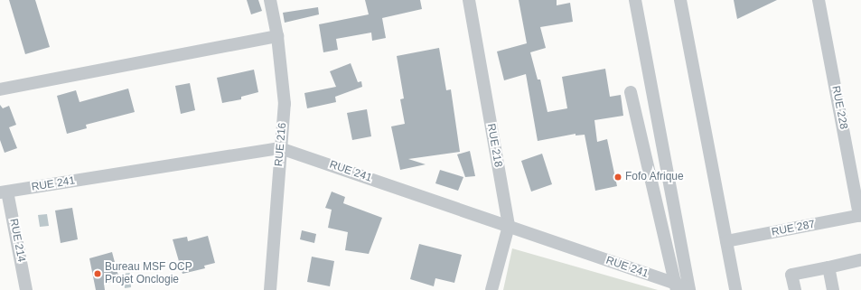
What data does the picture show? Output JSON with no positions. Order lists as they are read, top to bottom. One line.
{"streets":{"street":["RUE 228","RUE 216","RUE 218","RUE 241","RUE 287","RUE 214"]},"crossings":[["RUE 228","RUE 287"],["RUE 216","RUE 241"],["RUE 218","RUE 241"],["RUE 241","RUE 214"]],"places":["Fofo Afrique","Bureau MSF OCP Projet Onclogie"]}
